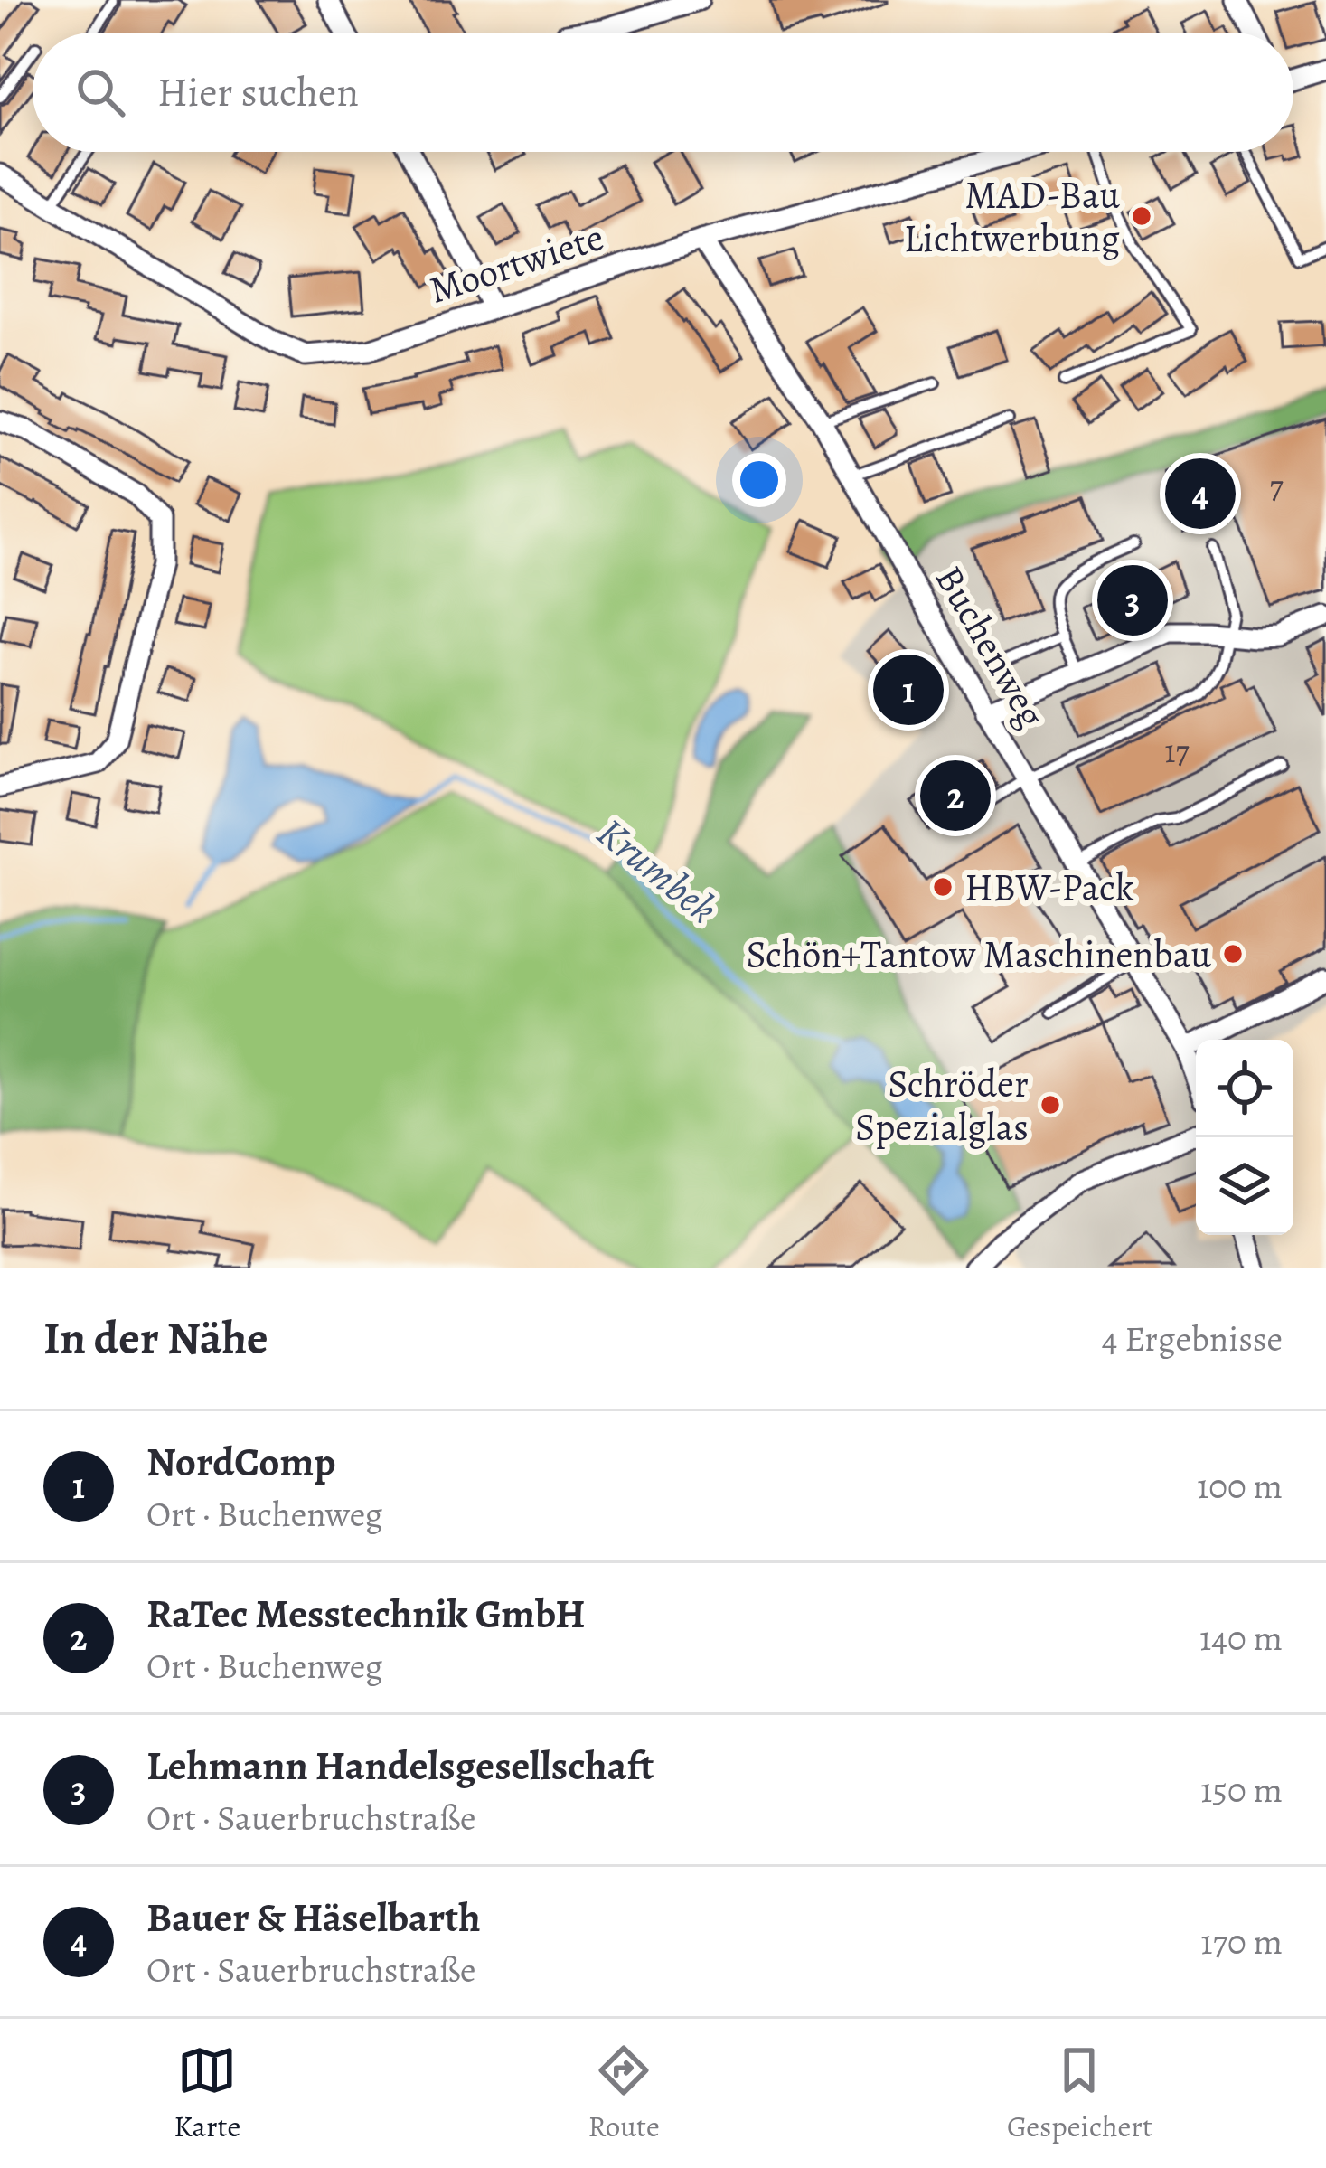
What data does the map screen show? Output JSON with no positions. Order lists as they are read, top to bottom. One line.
{"streets":{"street":["Moortwiete","Buchenweg"]},"crossings":[["Moortwiete","Buchenweg"]],"water":["Krumbek"],"places":["MAD-Bau Lichtwerbung","HBW-Pack","Schön+Tantow Maschinenbau","Schröder Spezialglas"],"house_numbers":["7","17"],"page":{"search":"Hier suchen","pins":["4","3","1","2"],"heading":["In der Nähe","4 Ergebnisse"],"list":[{"mark":"1","name":"NordComp","note":"Ort · Buchenweg","value":"100 m"},{"mark":"2","name":"RaTec Messtechnik GmbH","note":"Ort · Buchenweg","value":"140 m"},{"mark":"3","name":"Lehmann Handelsgesellschaft","note":"Ort · Sauerbruchstraße","value":"150 m"},{"mark":"4","name":"Bauer & Häselbarth","note":"Ort · Sauerbruchstraße","value":"170 m"}],"nav":["Karte","Route","Gespeichert"]}}
